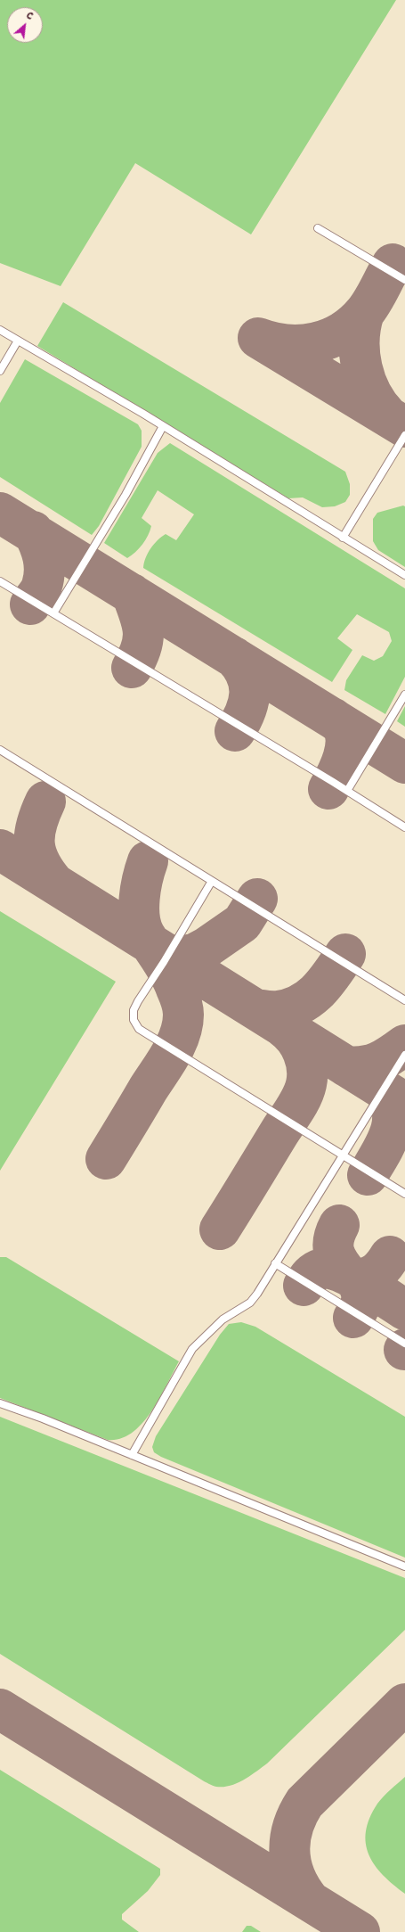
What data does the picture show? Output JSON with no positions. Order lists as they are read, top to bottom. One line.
{"north":"top right"}
